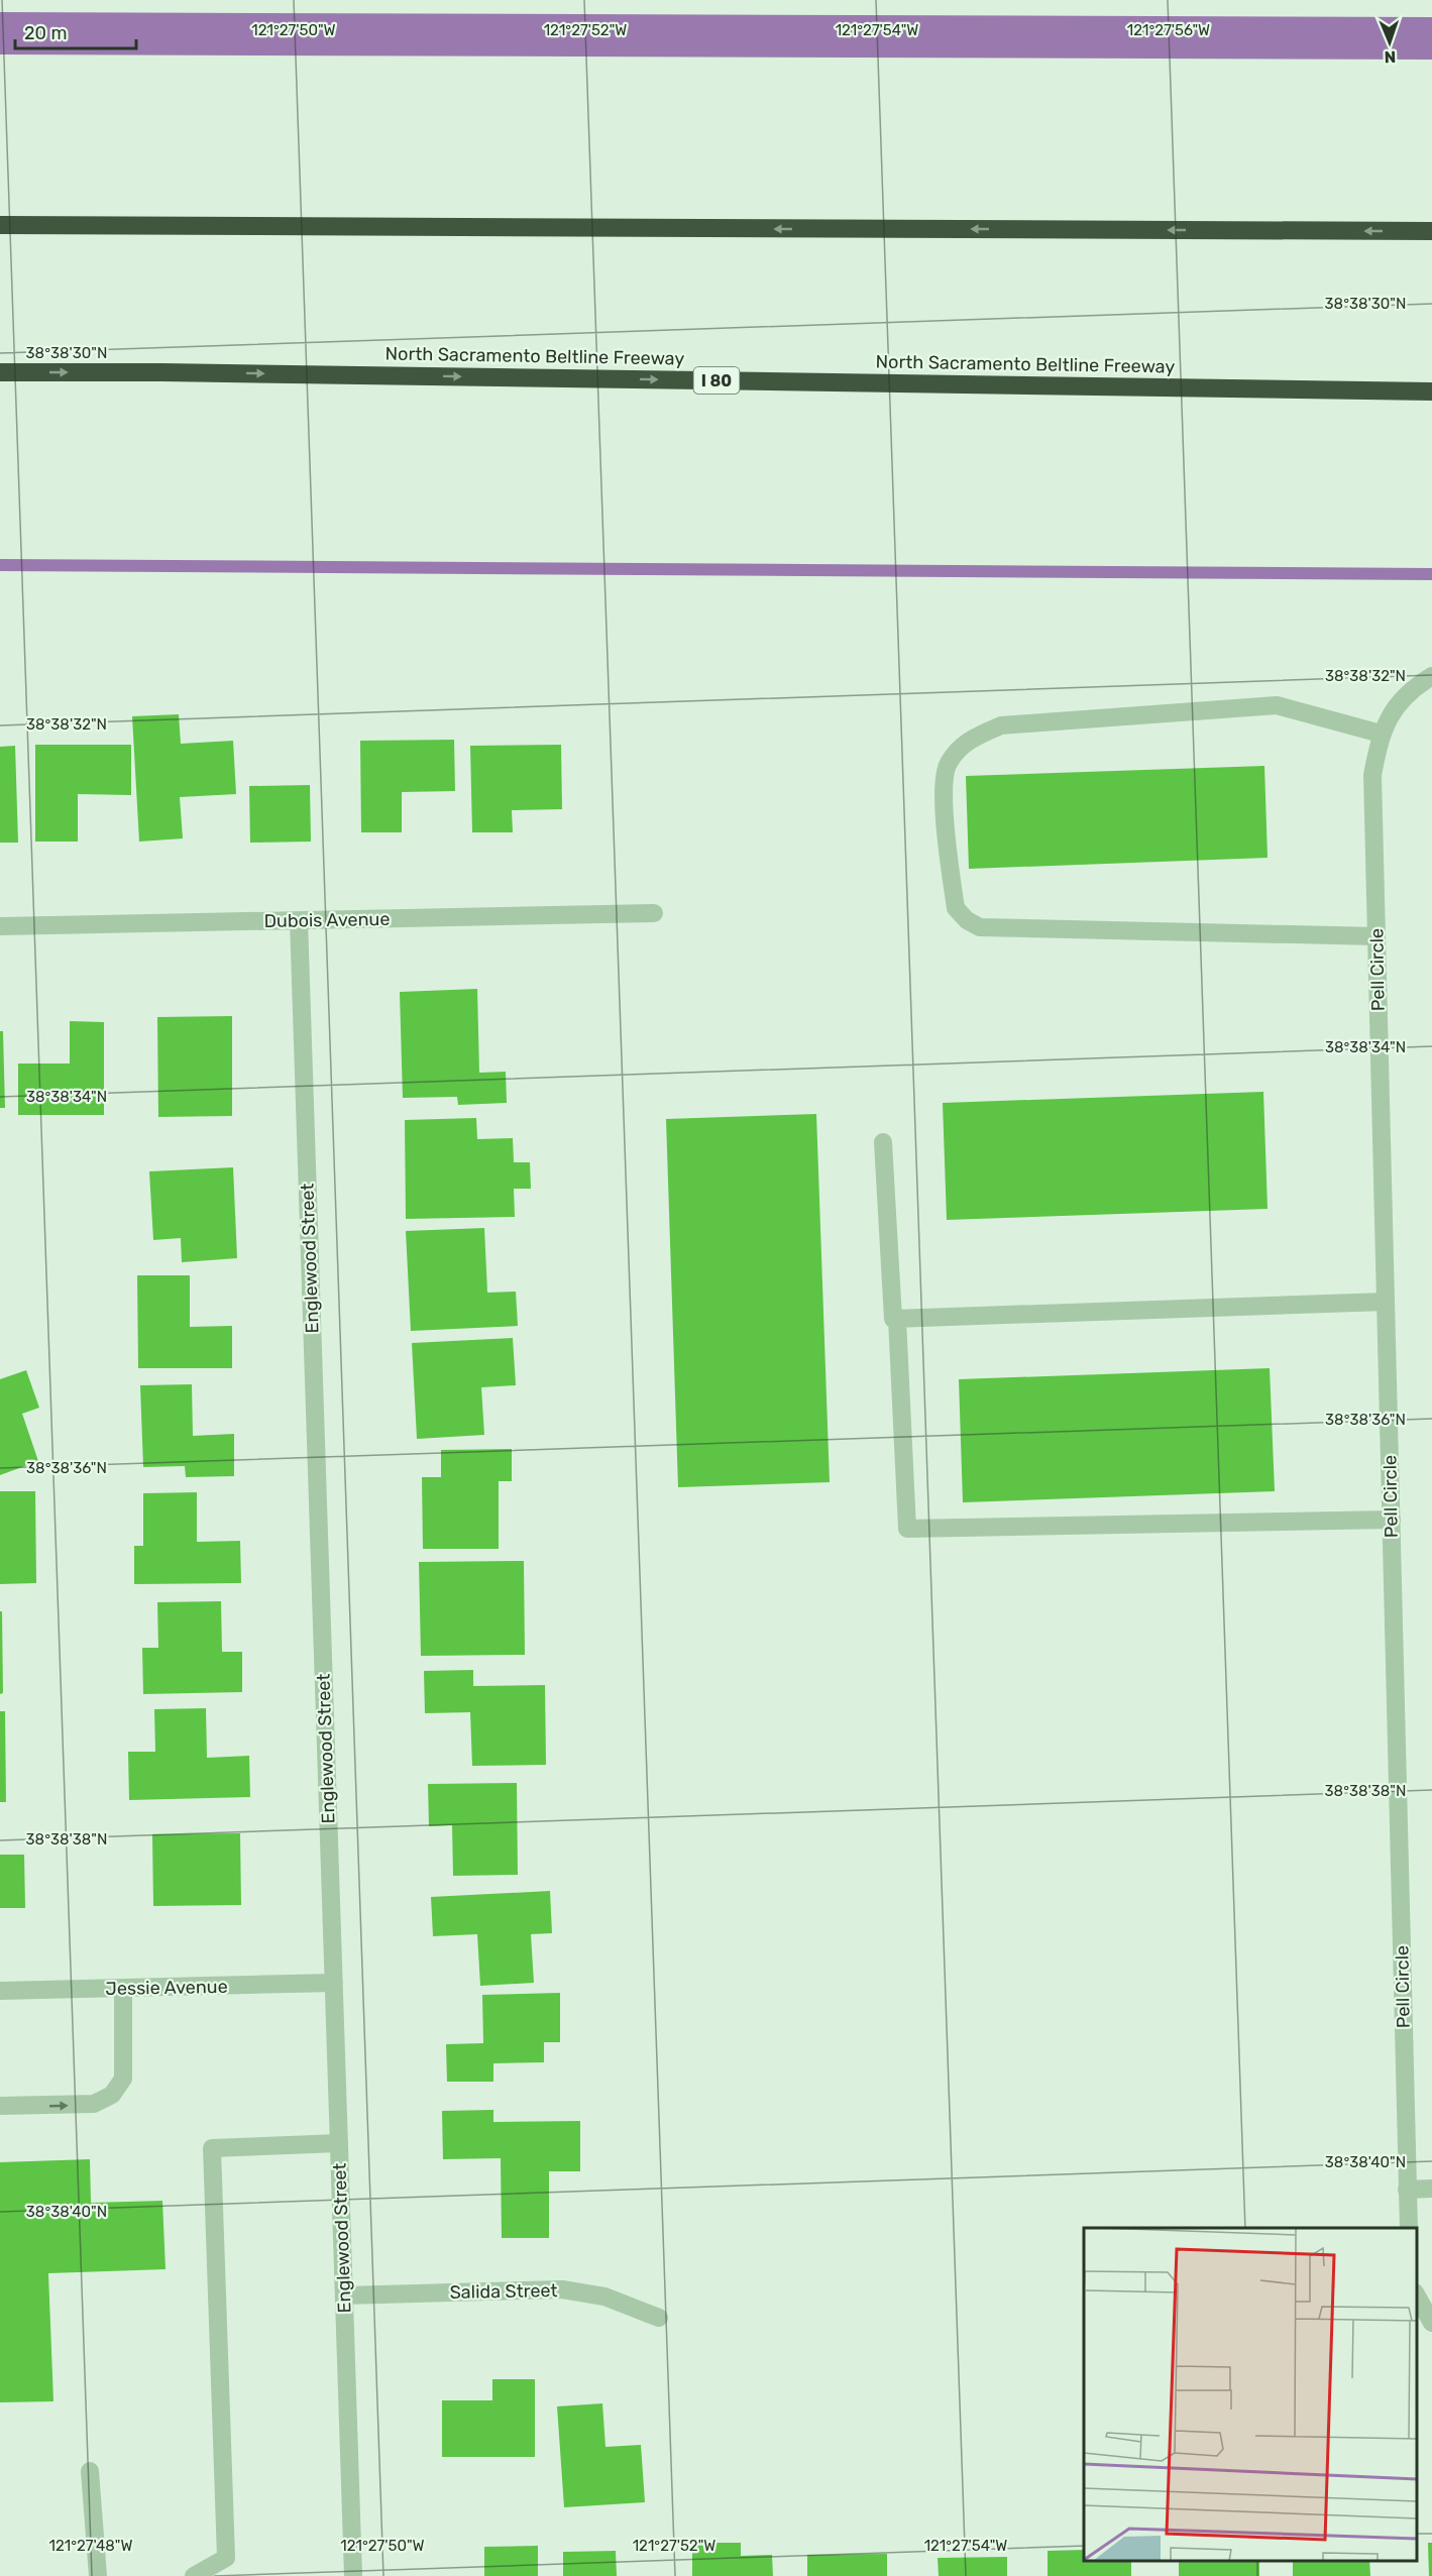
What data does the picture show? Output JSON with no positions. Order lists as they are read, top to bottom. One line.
{"streets":{"highway":["North Sacramento Beltline Freeway","I 80"],"street":["Dubois Avenue","Pell Circle","Englewood Street","Jessie Avenue","Salida Street"]},"crossings":[["Dubois Avenue","Englewood Street"],["Englewood Street","Jessie Avenue"],["Englewood Street","Salida Street"]],"scale_bar":"20 m","north":"bottom","coordinates":["121°27'50\"W","121°27'52\"W","121°27'54\"W","121°27'56\"W","38°38'30\"N","38°38'32\"N","38°38'34\"N","38°38'36\"N","38°38'38\"N","38°38'40\"N","121°27'48\"W"]}
